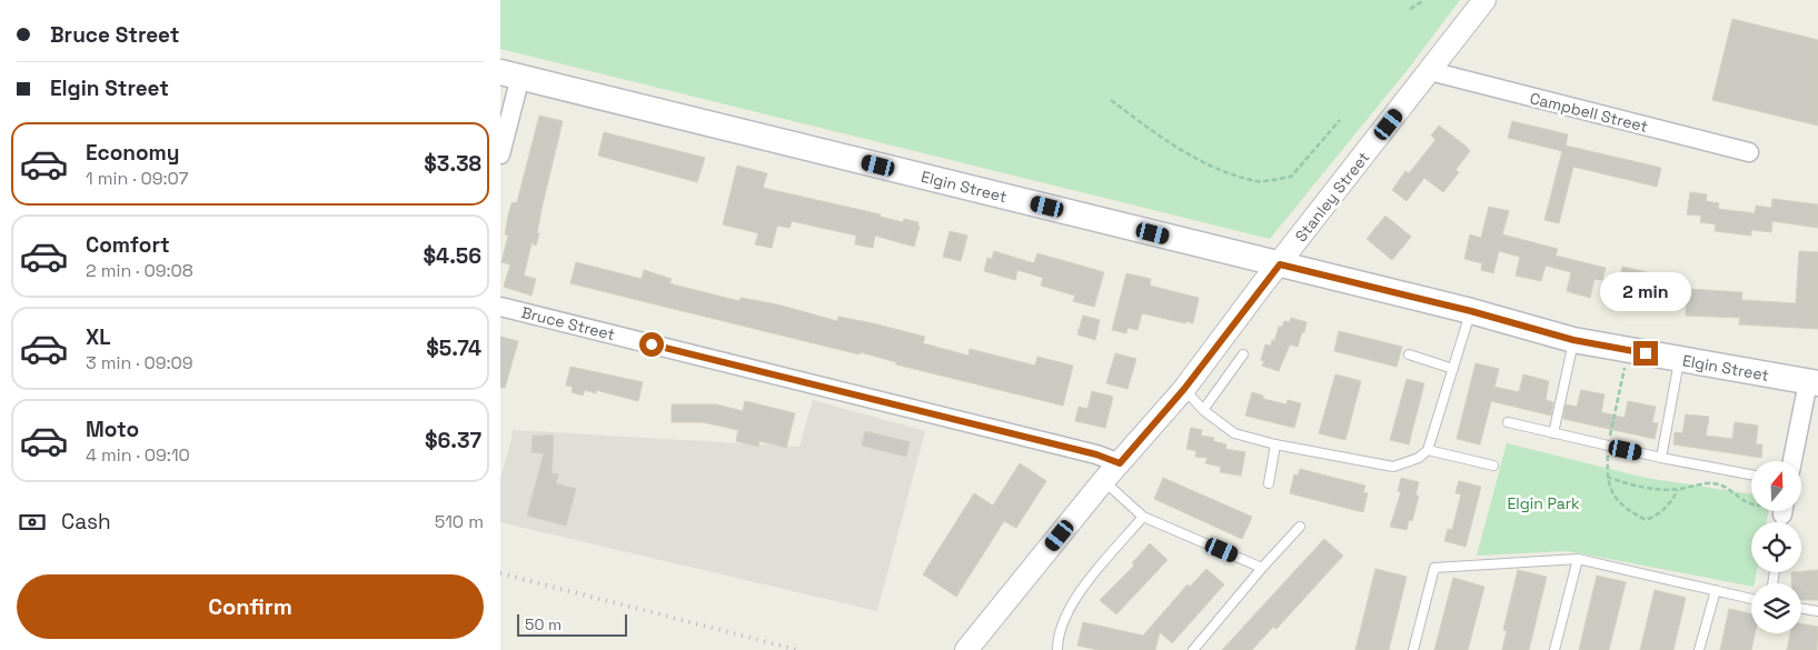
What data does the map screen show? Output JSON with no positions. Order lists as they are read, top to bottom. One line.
{"streets":{"main road":["Elgin Street"],"street":["Campbell Street","Stanley Street","Bruce Street"]},"crossings":[["Campbell Street","Stanley Street"],["Elgin Street","Stanley Street"],["Stanley Street","Bruce Street"]],"parks":["Elgin Park"],"scale_bar":"50 m","north":"top","page":{"banner":["Bruce Street","Elgin Street"],"list":[{"name":"Economy","note":"1 min · 09:07","value":"$3.38"},{"name":"Comfort","note":"2 min · 09:08","value":"$4.56"},{"name":"XL","note":"3 min · 09:09","value":"$5.74"},{"name":"Moto","note":"4 min · 09:10","value":"$6.37"}],"bubble":"2 min","pay":["Cash","510 m"],"buttons":"Confirm","scale":"50 m"}}
